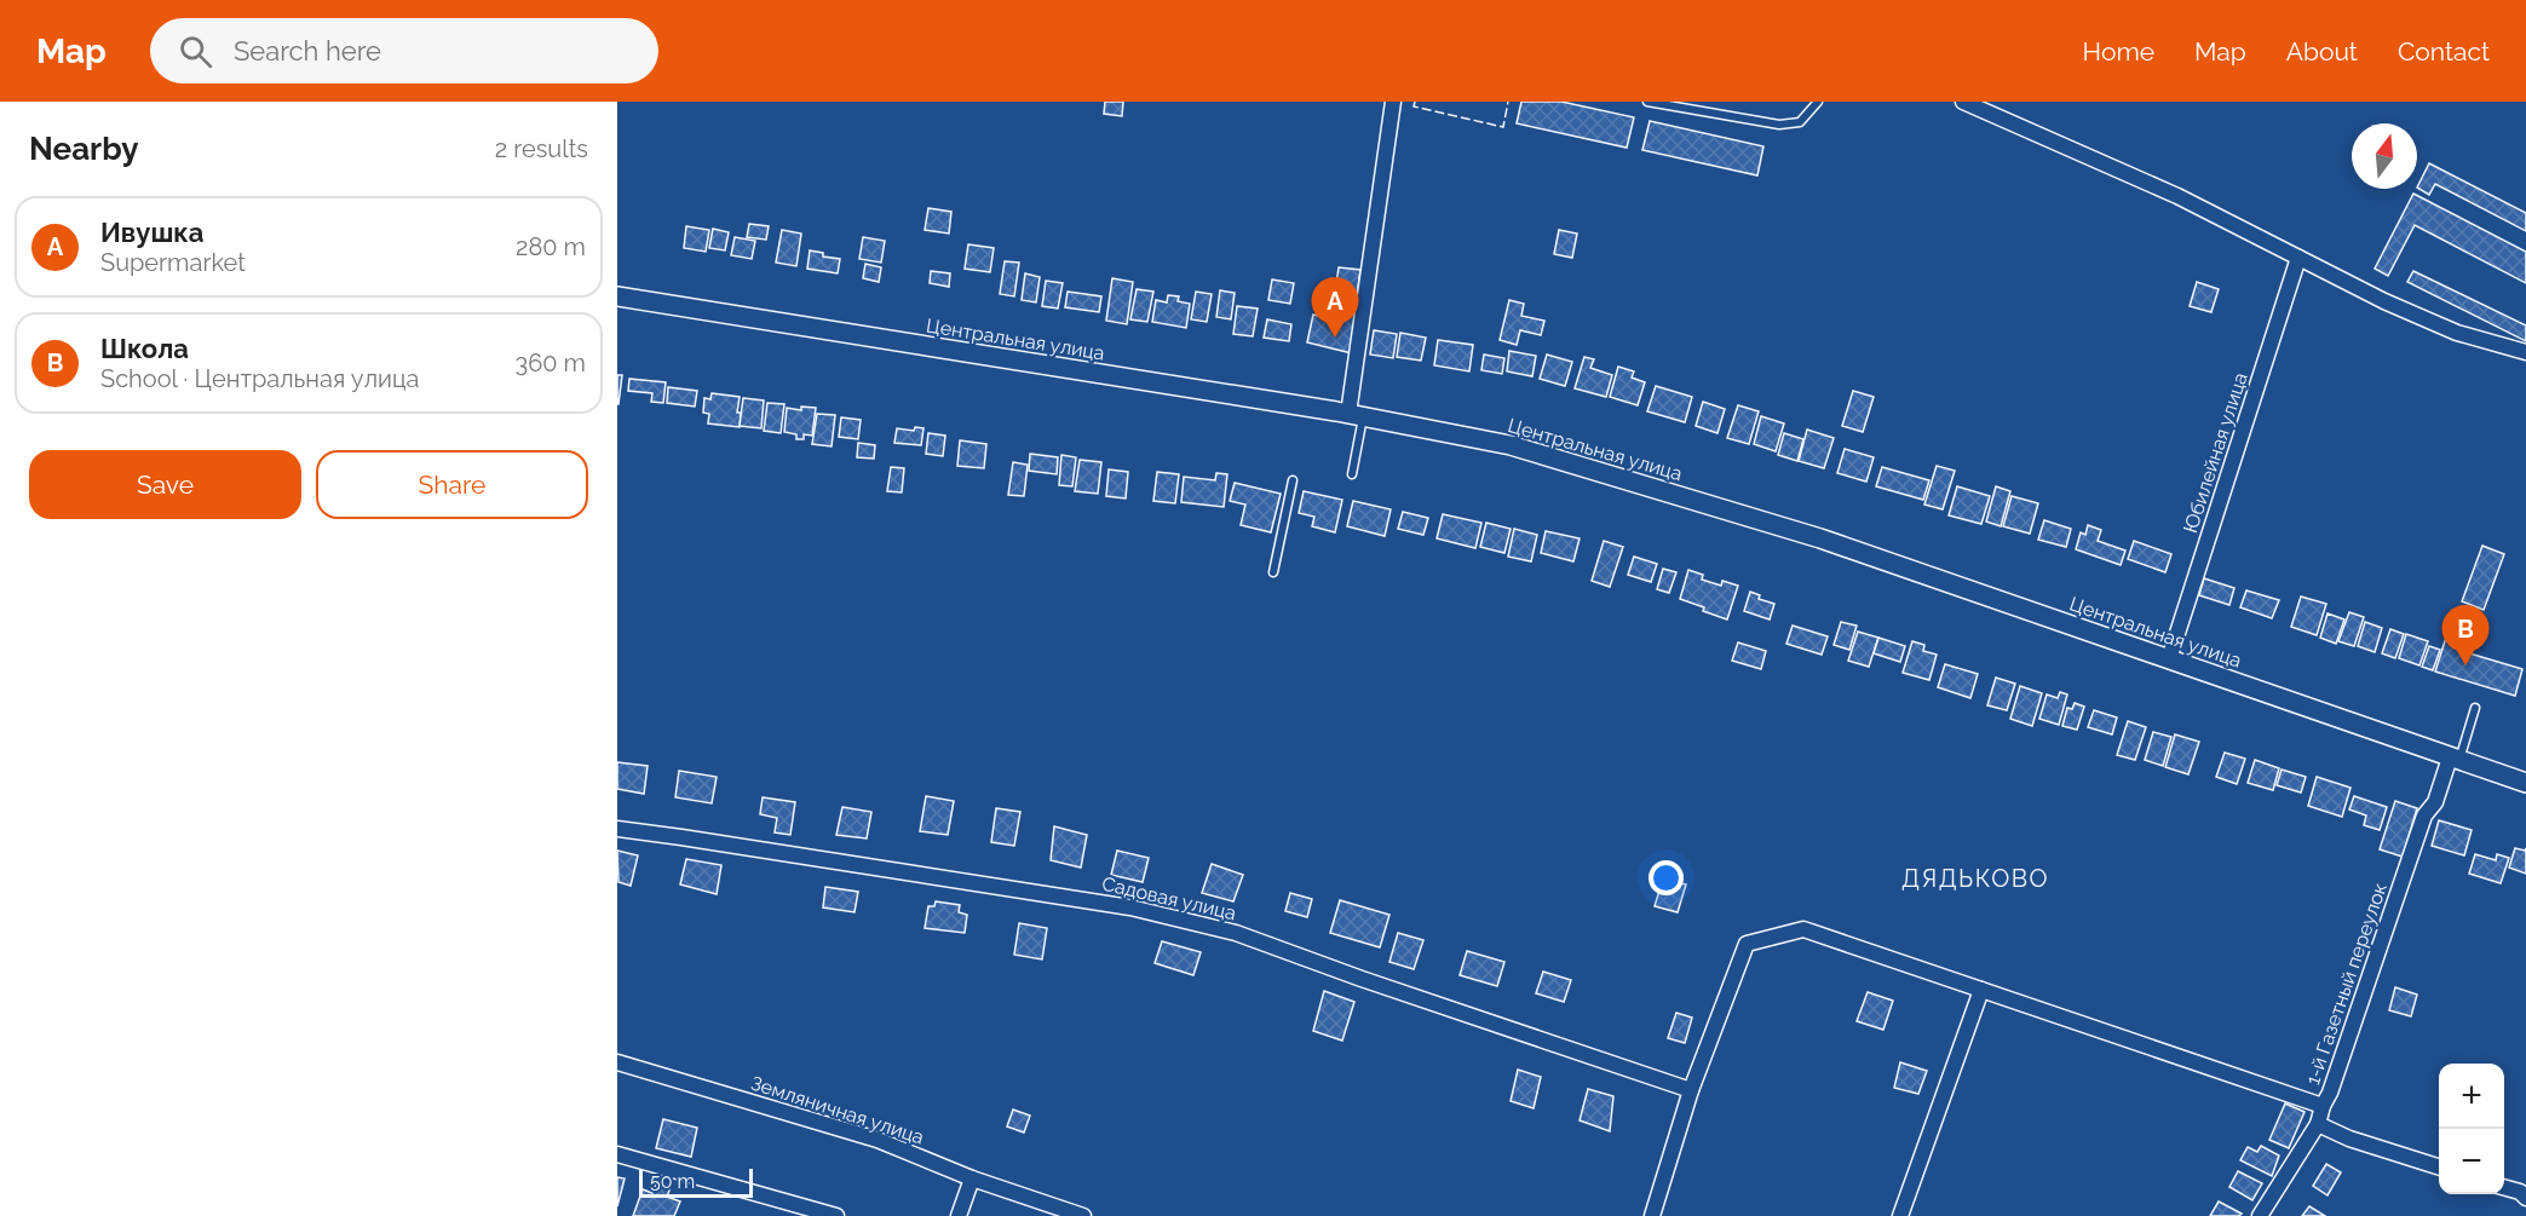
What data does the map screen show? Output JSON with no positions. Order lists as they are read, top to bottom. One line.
{"streets":{"street":["Центральная улица","Юбилейная улица","Садовая улица","1-й Газетный переулок","Земляничная улица"]},"crossings":[["Центральная улица","Юбилейная улица"],["Центральная улица","1-й Газетный переулок"]],"districts":["ДЯДЬКОВО"],"scale_bar":"50 m","north":"top","page":{"header":"Map","search":"Search here","nav":["Home","Map","About","Contact"],"heading":["Nearby","2 results"],"list":[{"mark":"A","name":"Ивушка","note":"Supermarket","value":"280 m"},{"mark":"B","name":"Школа","note":"School · Центральная улица","value":"360 m"}],"pins":["A","B"],"buttons":["Save","Share"],"map_buttons":["+","−"],"scale":"50 m"}}
